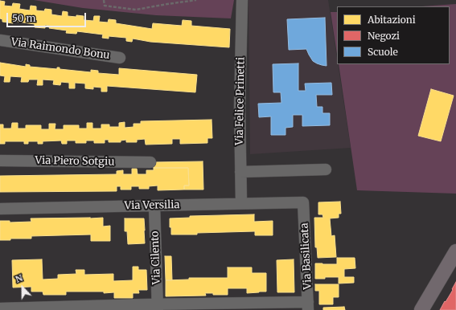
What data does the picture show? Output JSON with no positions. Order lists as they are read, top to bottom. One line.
{"streets":{"street":["Via Raimondo Bonu","Via Felice Prinetti","Via Piero Sotgiu","Via Versilia","Via Basilicata","Via Cilento"]},"crossings":[["Via Felice Prinetti","Via Versilia"],["Via Versilia","Via Basilicata"],["Via Versilia","Via Cilento"]],"legend":["Abitazioni","Negozi","Scuole"],"scale_bar":"50 m","north":"top"}
